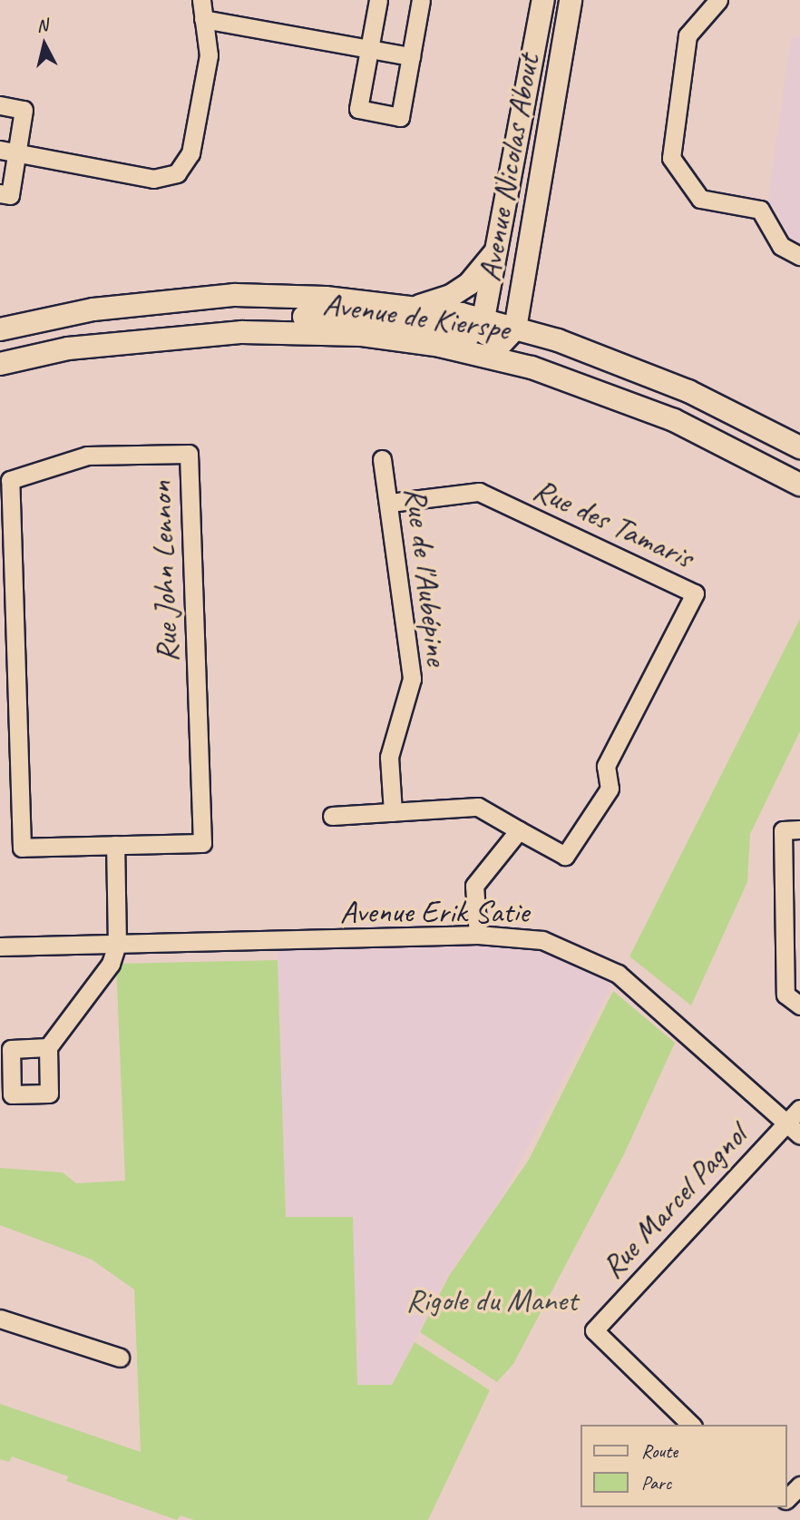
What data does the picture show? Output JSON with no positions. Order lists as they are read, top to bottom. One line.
{"streets":{"main road":["Avenue Nicolas About","Avenue de Kierspe"],"street":["Rue des Tamaris","Rue John Lennon","Rue de l'Aubépine","Avenue Erik Satie","Rue Marcel Pagnol"]},"crossings":[["Avenue Nicolas About","Avenue de Kierspe"],["Rue des Tamaris","Rue de l'Aubépine"],["Avenue Erik Satie","Rue Marcel Pagnol"]],"parks":["Rigole du Manet"],"legend":["Route","Parc"],"north":"top"}
